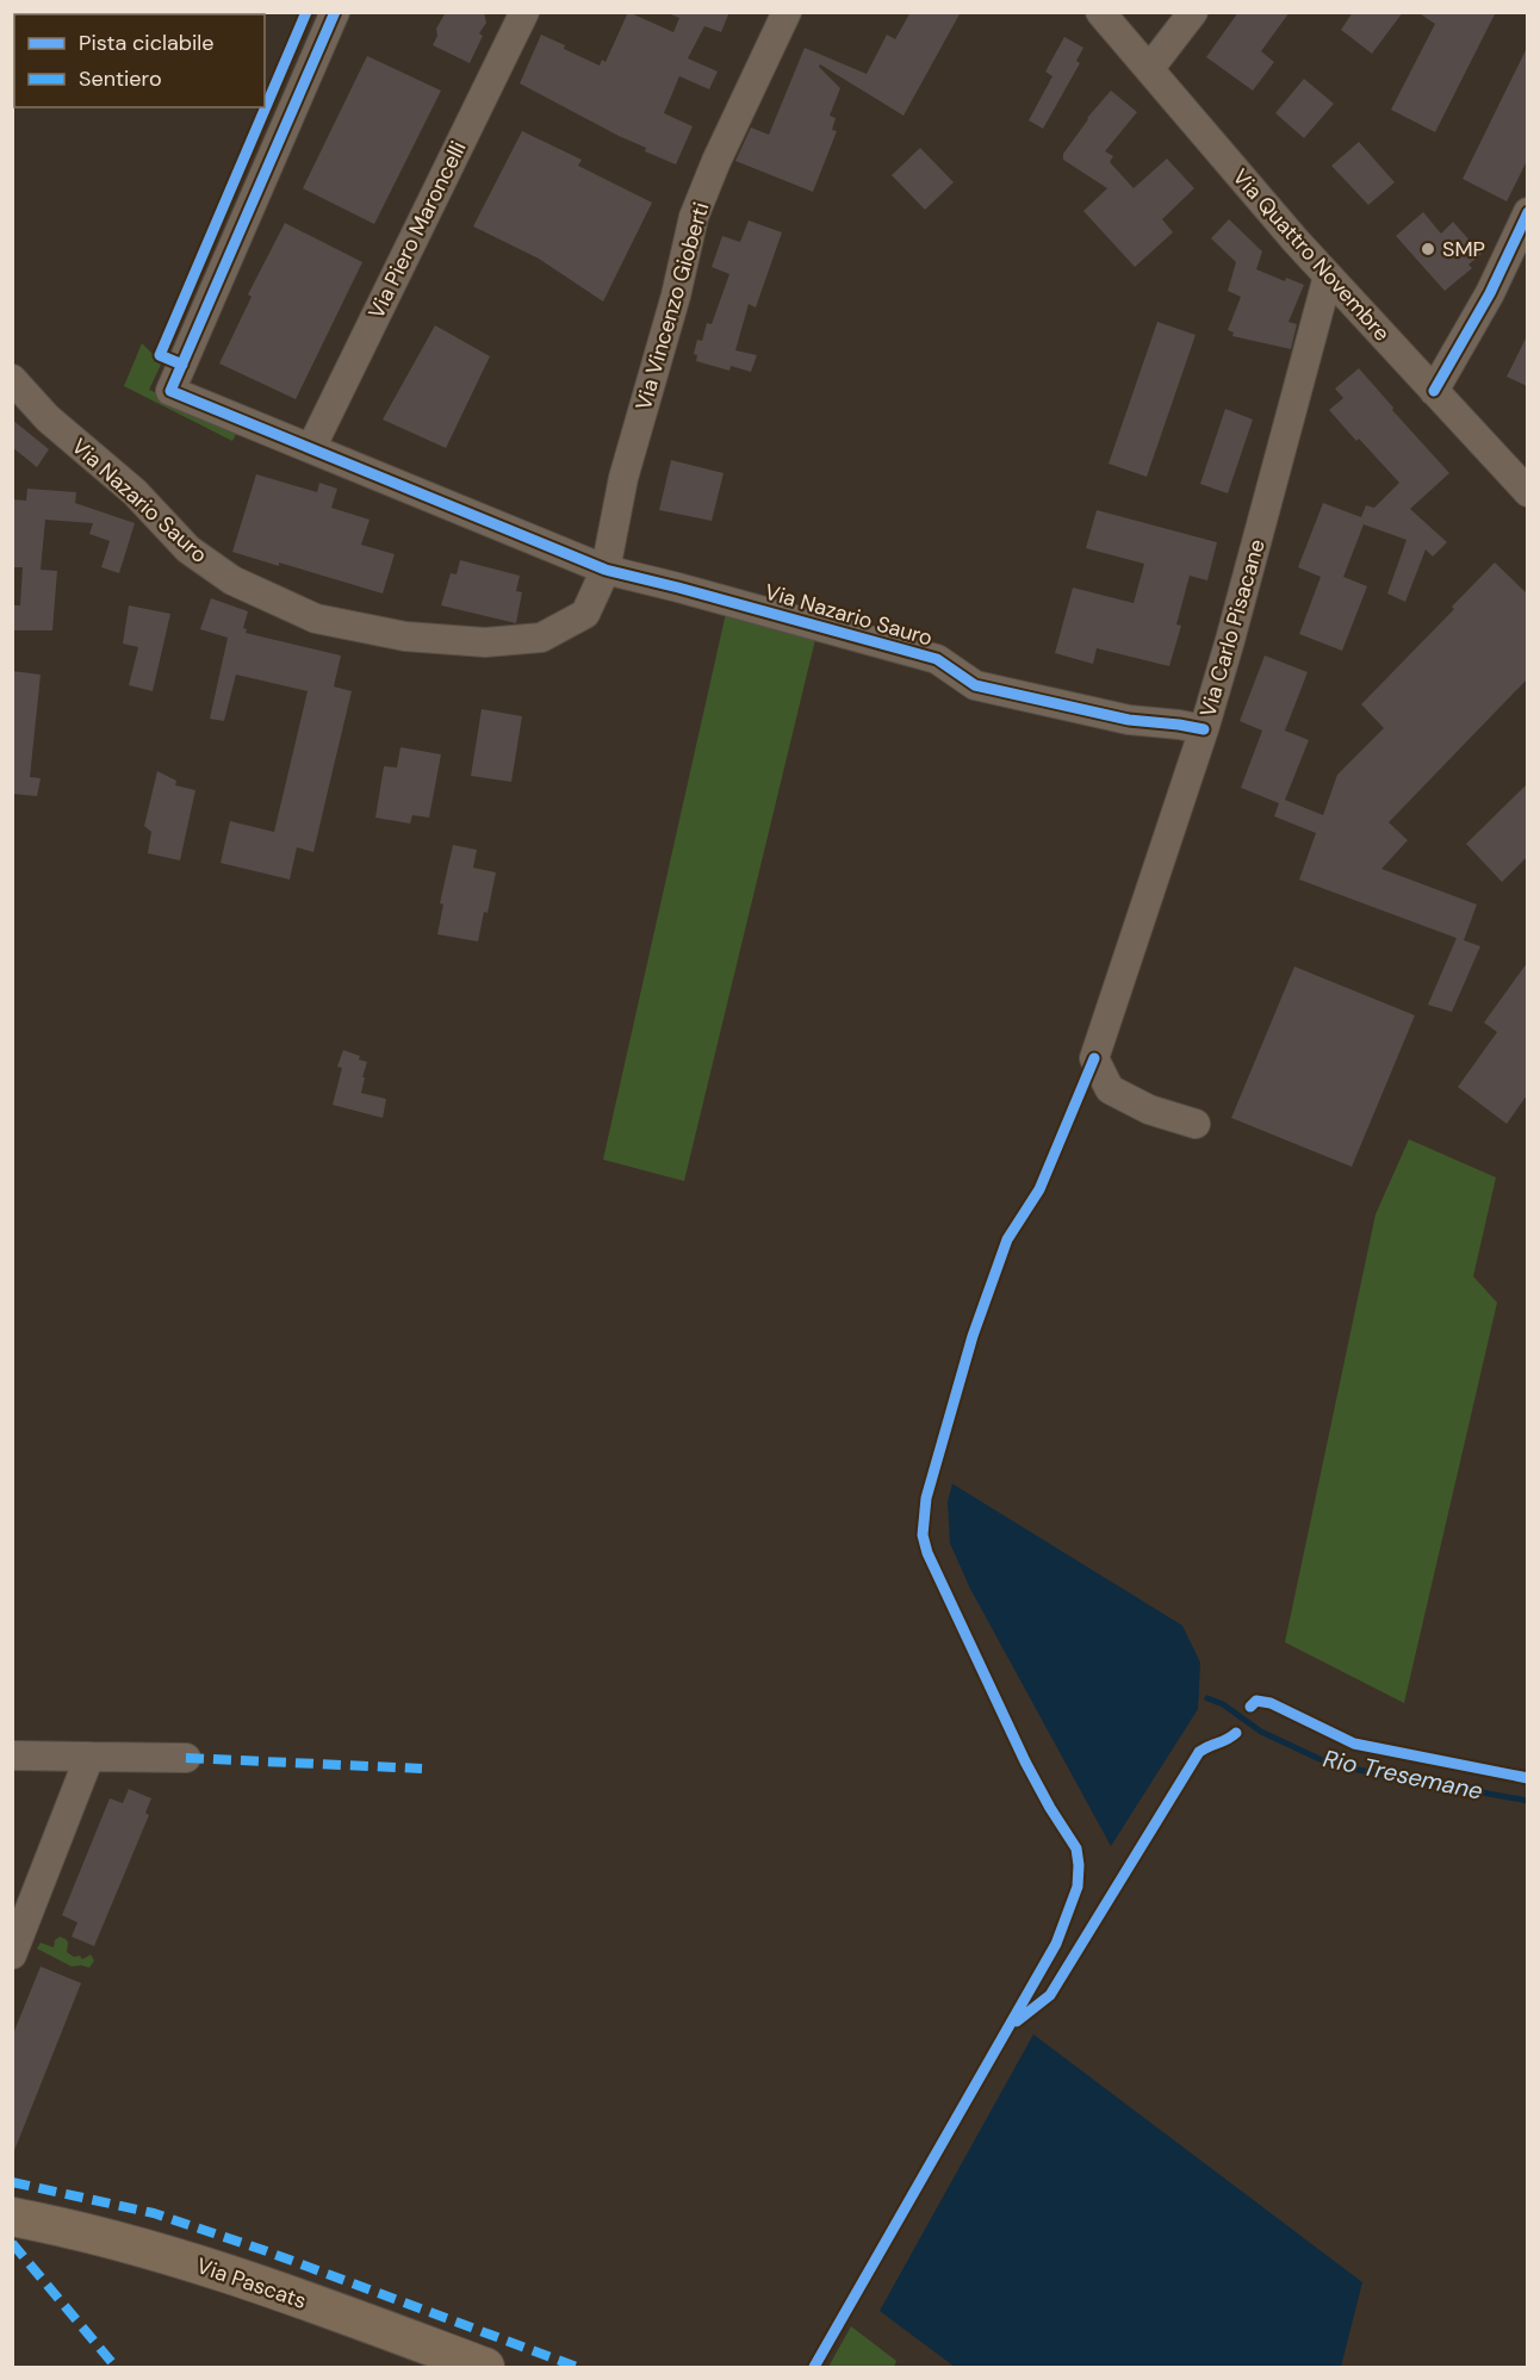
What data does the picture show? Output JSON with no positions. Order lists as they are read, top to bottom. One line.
{"streets":{"main road":["Via Pascats"],"street":["Via Piero Maroncelli","Via Quattro Novembre","Via Vincenzo Gioberti","Via Nazario Sauro","Via Carlo Pisacane"]},"crossings":[["Via Quattro Novembre","Via Carlo Pisacane"],["Via Vincenzo Gioberti","Via Nazario Sauro"],["Via Nazario Sauro","Via Carlo Pisacane"]],"water":["Rio Tresemane"],"places":["SMP"],"legend":["Pista ciclabile","Sentiero"]}
